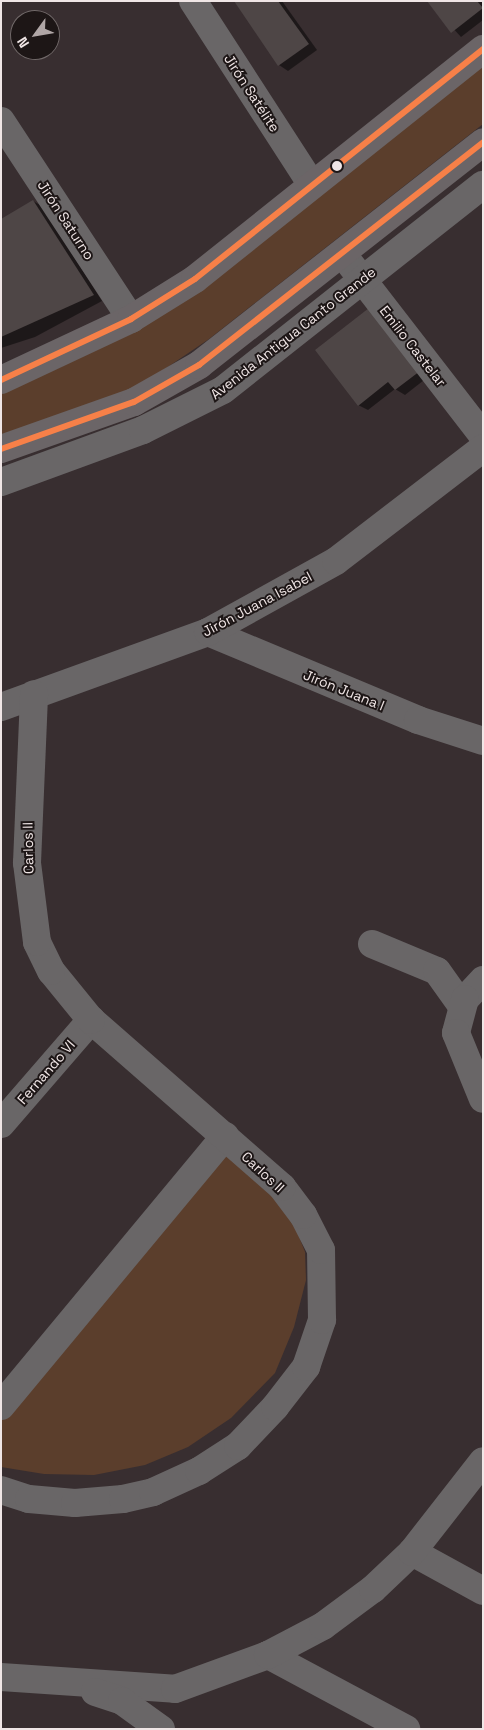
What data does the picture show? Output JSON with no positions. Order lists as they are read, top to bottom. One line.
{"streets":{"street":["Jirón Satélite","Jirón Saturno","Avenida Antigua Canto Grande","Emilio Castelar","Jirón Juana Isabel","Jirón Juana I","Carlos II","Fernando VI"]},"crossings":[["Avenida Antigua Canto Grande","Emilio Castelar"],["Jirón Juana Isabel","Jirón Juana I"],["Jirón Juana Isabel","Carlos II"],["Carlos II","Fernando VI"]],"north":"bottom left"}
